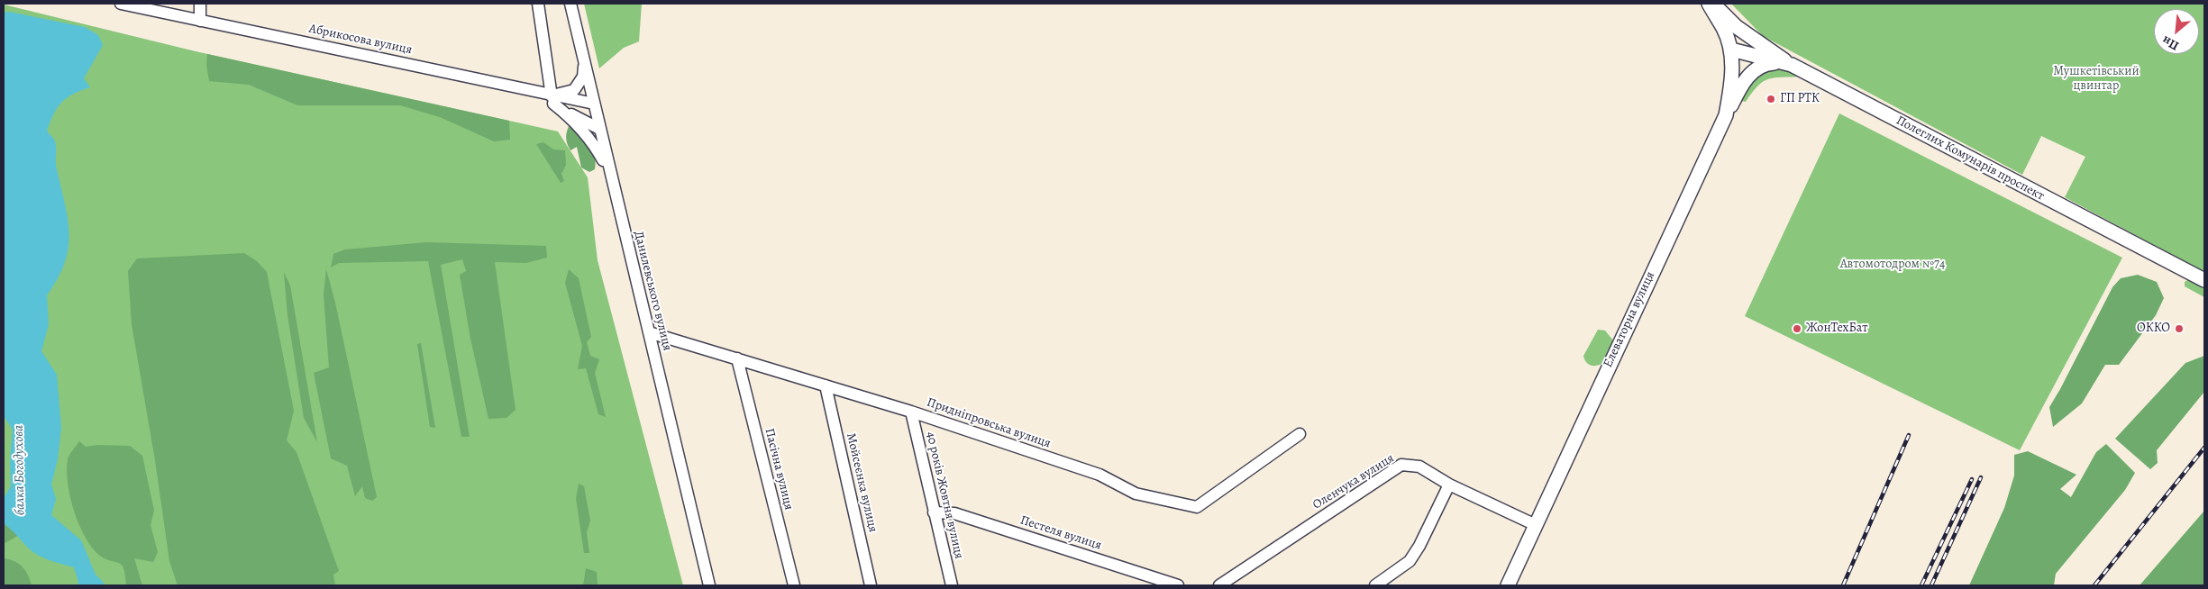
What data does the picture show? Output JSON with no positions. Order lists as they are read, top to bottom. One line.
{"streets":{"main road":["Полеглих Комунарів проспект","Елеваторна вулиця"],"street":["Абрикосова вулиця","Данилевського вулиця","Придніпровська вулиця","Пасічна вулиця","Оленчука вулиця","Мойсеєнка вулиця","40 років Жовтня вулиця","Пестеля вулиця"]},"crossings":[["Полеглих Комунарів проспект","Елеваторна вулиця"],["Данилевського вулиця","Придніпровська вулиця"],["Елеваторна вулиця","Оленчука вулиця"],["Придніпровська вулиця","Пасічна вулиця"],["Придніпровська вулиця","Мойсеєнка вулиця"],["Придніпровська вулиця","40 років Жовтня вулиця"],["40 років Жовтня вулиця","Пестеля вулиця"]],"water":["балка Богодухова"],"parks":["Мушкетівський цвинтар","Автомотодром №74"],"places":["ГП РТК","ЖонТехБат","ОККО"],"north":"bottom left"}
